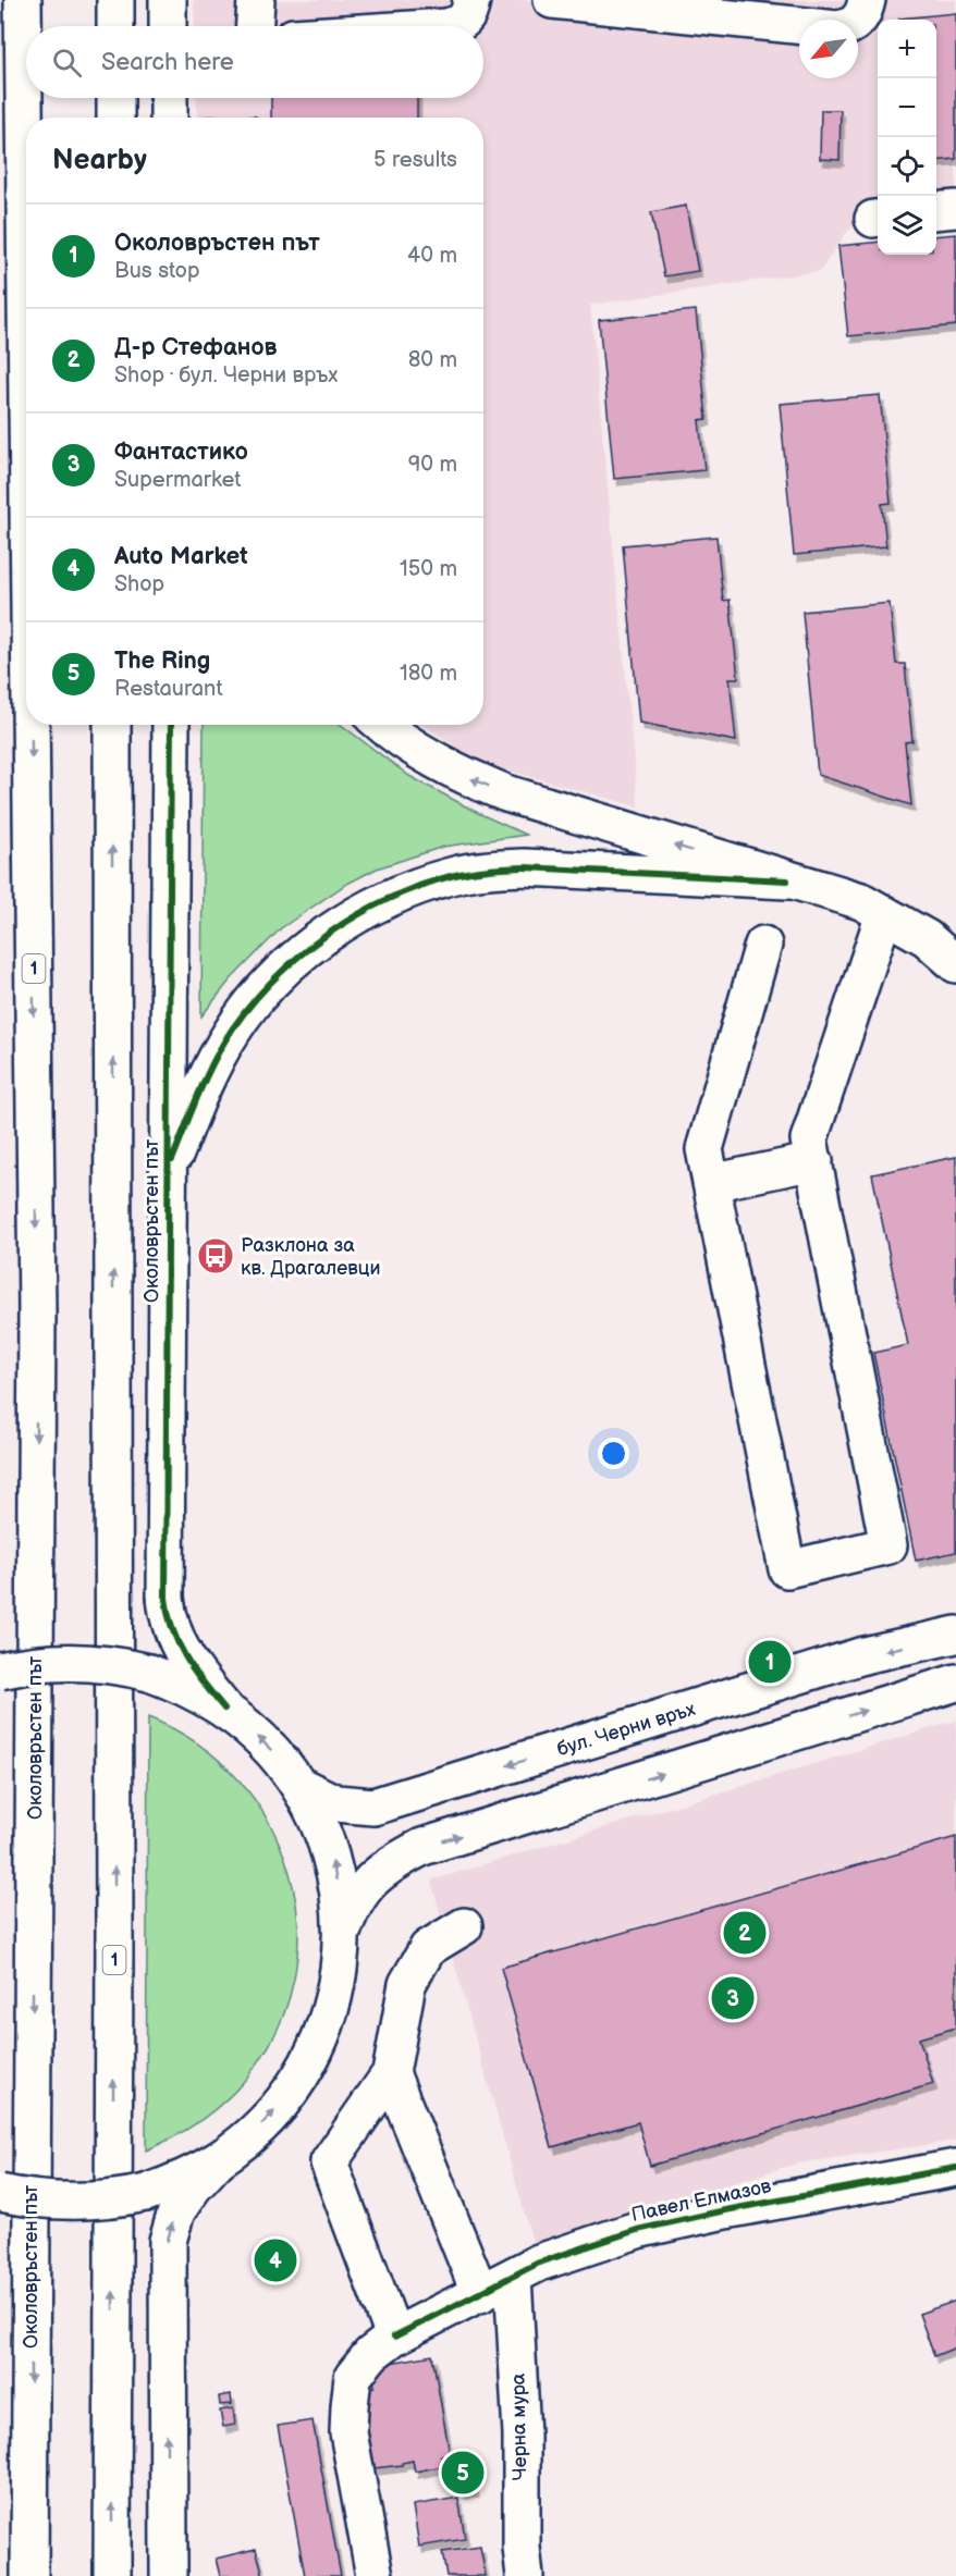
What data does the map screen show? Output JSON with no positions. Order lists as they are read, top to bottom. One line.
{"streets":{"main road":["1","Околовръстен път","бул. Черни връх","Павел Елмазов","Черна мура"]},"crossings":[["Павел Елмазов","Черна мура"]],"places":{"bus stop":["Разклона за кв. Драгалевци"]},"north":"bottom left","page":{"map_buttons":["+","−"],"search":"Search here","heading":["Nearby","5 results"],"list":[{"mark":"1","name":"Околовръстен път","note":"Bus stop","value":"40 m"},{"mark":"2","name":"Д-р Стефанов","note":"Shop · бул. Черни връх","value":"80 m"},{"mark":"3","name":"Фантастико","note":"Supermarket","value":"90 m"},{"mark":"4","name":"Auto Market","note":"Shop","value":"150 m"},{"mark":"5","name":"The Ring","note":"Restaurant","value":"180 m"}],"pins":["1","2","3","4","5"]}}
